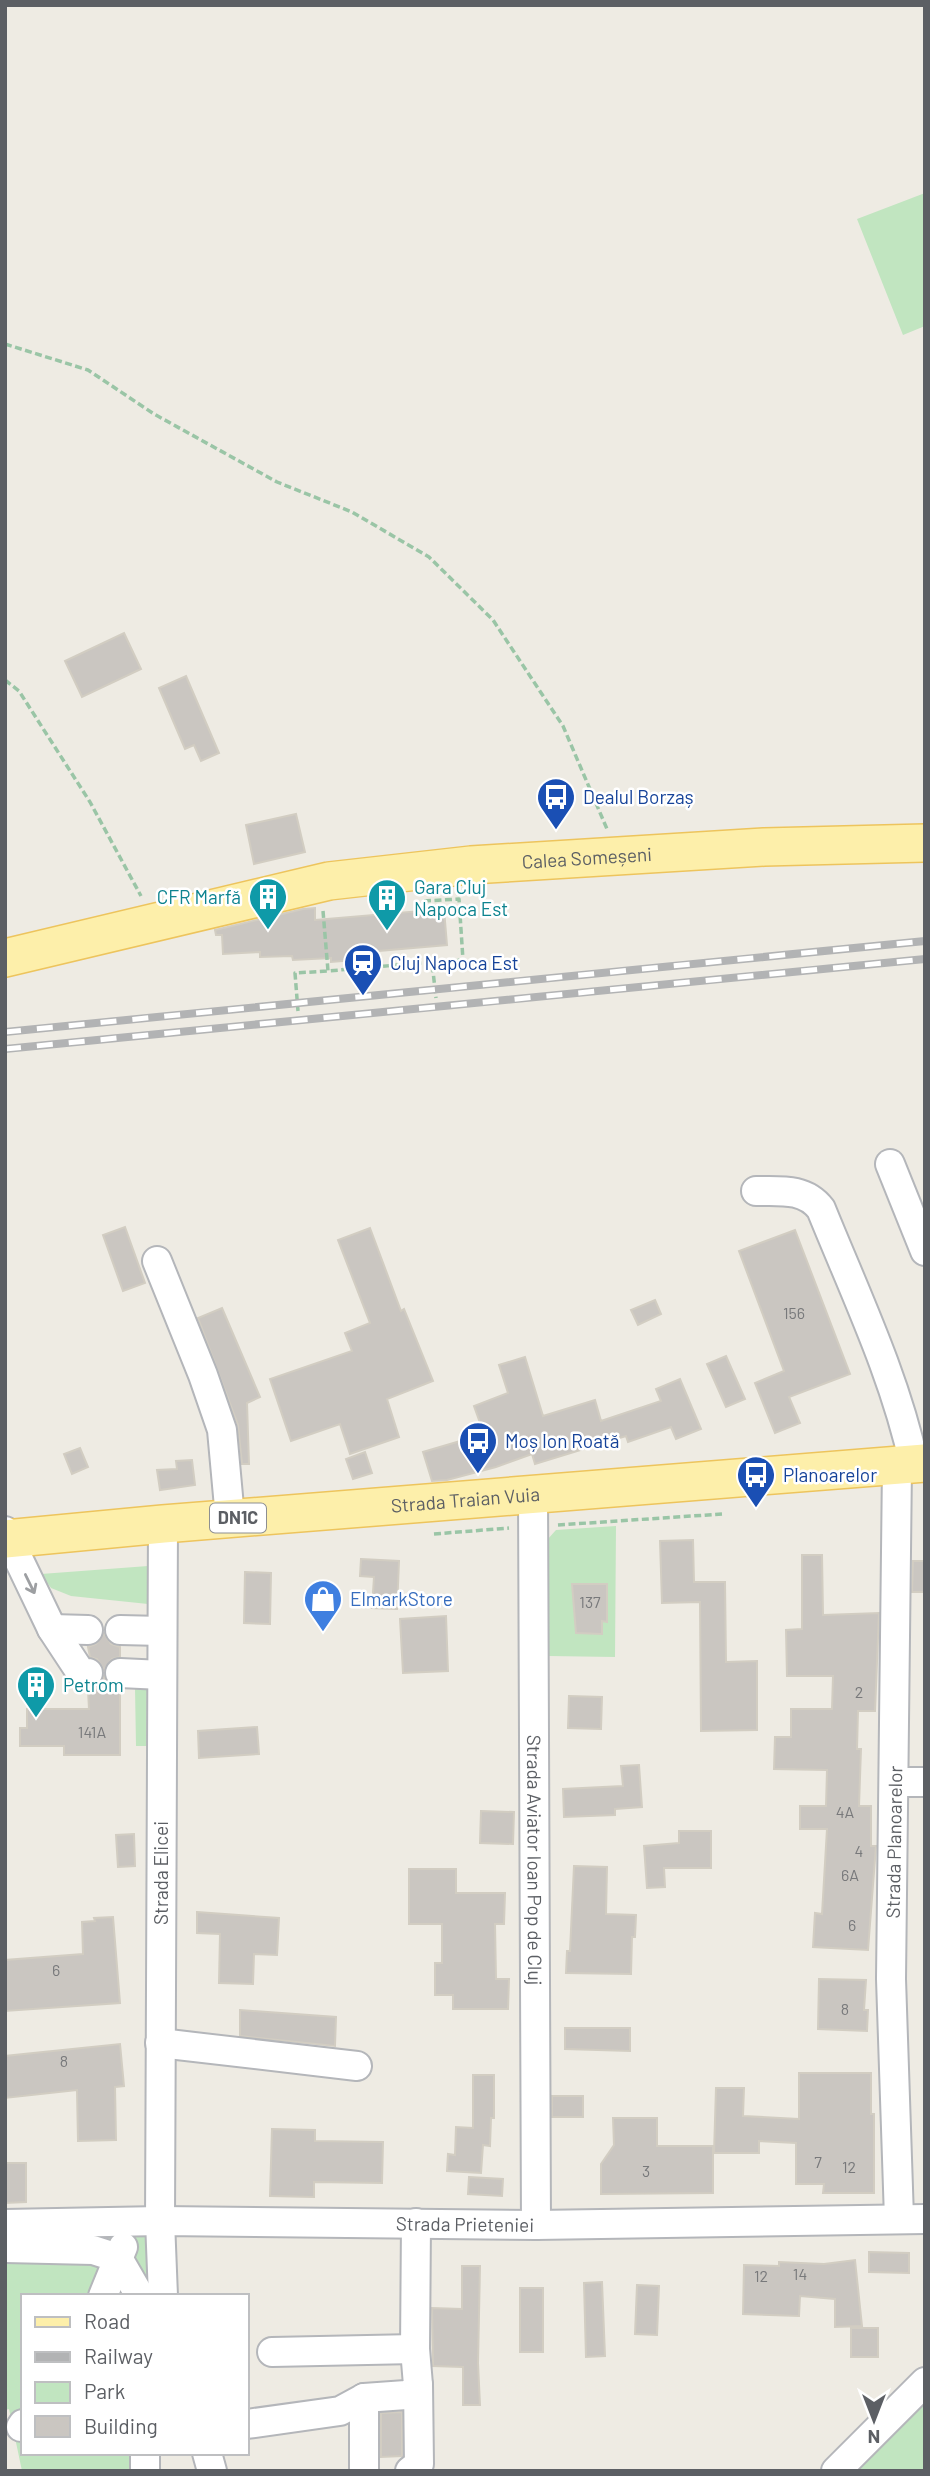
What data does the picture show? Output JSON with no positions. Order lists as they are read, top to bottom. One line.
{"streets":{"main road":["Calea Someșeni","Strada Traian Vuia","DN1C"],"street":["Strada Planoarelor","Strada Aviator Ioan Pop de Cluj","Strada Elicei","Strada Prieteniei"]},"crossings":[["Strada Traian Vuia","Strada Planoarelor"],["Strada Traian Vuia","Strada Aviator Ioan Pop de Cluj"],["Strada Traian Vuia","Strada Elicei"],["Strada Planoarelor","Strada Prieteniei"],["Strada Aviator Ioan Pop de Cluj","Strada Prieteniei"],["Strada Elicei","Strada Prieteniei"]],"places":{"bus stop":["Dealul Borzaș","Moș Ion Roată","Planoarelor"],"building":["CFR Marfă","Gara Cluj Napoca Est","Petrom"],"station":["Cluj Napoca Est"],"shop":["ElmarkStore"]},"house_numbers":["156","137","2","141A","4A","4","6A","6","6","8","8","7","12","3","14","12"],"legend":["Road","Railway","Park","Building"],"north":"bottom"}
